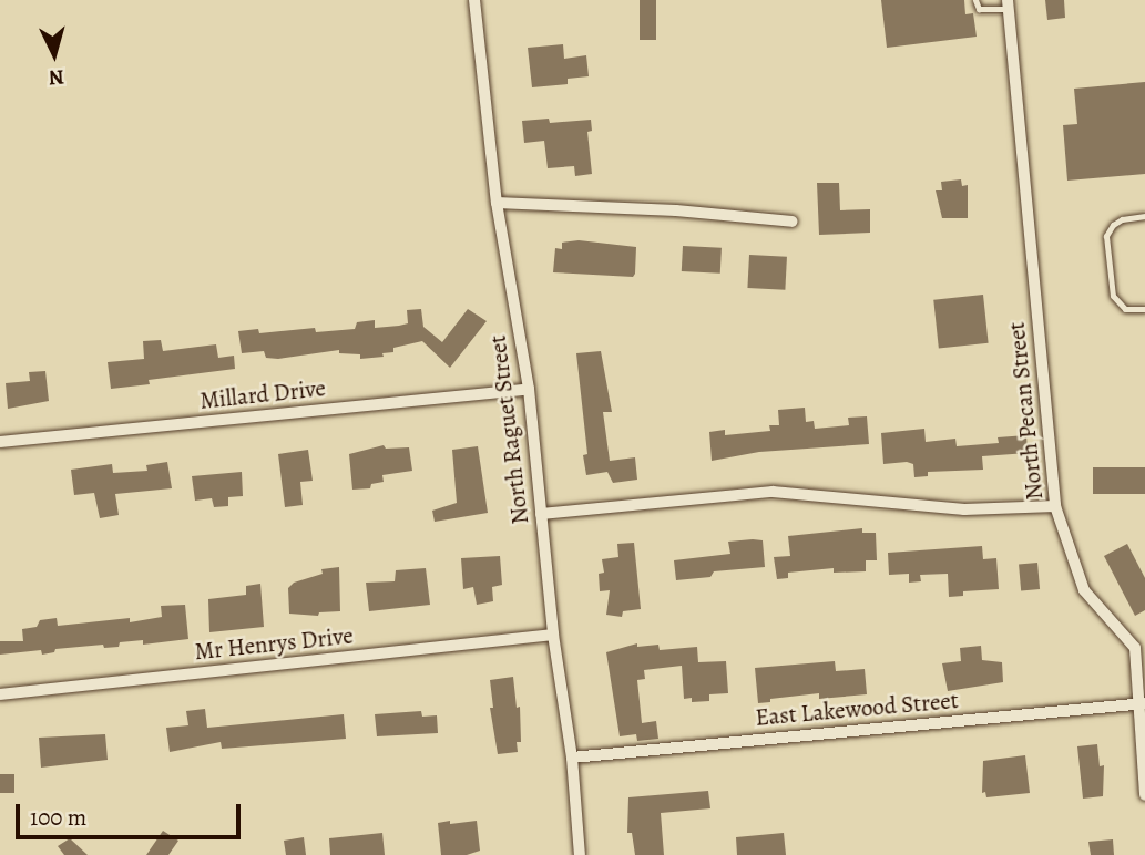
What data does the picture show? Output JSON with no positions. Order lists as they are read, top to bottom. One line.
{"streets":{"street":["Millard Drive","North Pecan Street","North Raguet Street","Mr Henrys Drive","East Lakewood Street"]},"crossings":[["Millard Drive","North Raguet Street"],["North Pecan Street","East Lakewood Street"],["North Raguet Street","Mr Henrys Drive"],["North Raguet Street","East Lakewood Street"]],"scale_bar":"100 m","north":"bottom"}
